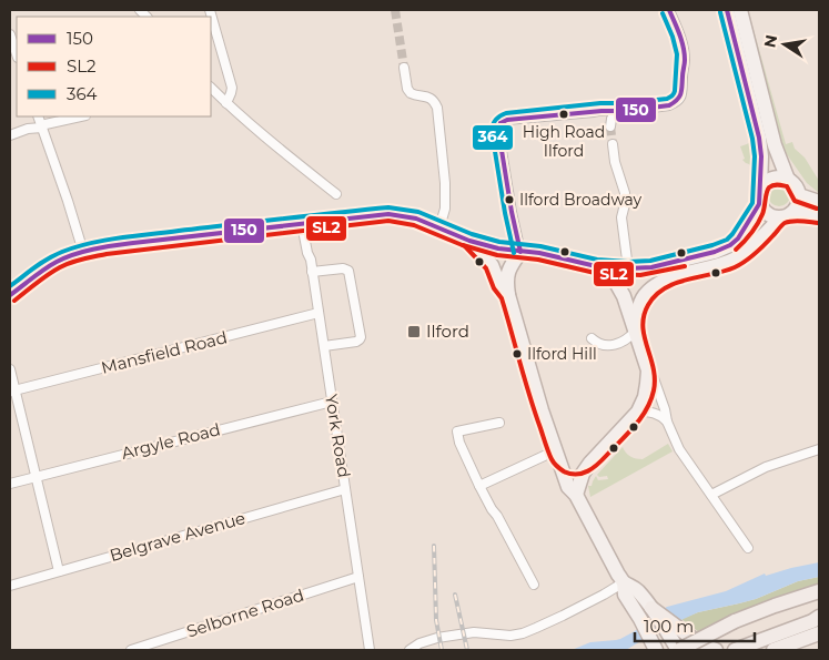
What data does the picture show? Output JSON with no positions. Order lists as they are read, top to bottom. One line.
{"streets":{"street":["Mansfield Road","York Road","Argyle Road","Belgrave Avenue","Selborne Road"]},"crossings":[["Mansfield Road","York Road"],["York Road","Argyle Road"],["York Road","Belgrave Avenue"],["York Road","Selborne Road"]],"places":{"other":["High Road Ilford","Ilford Broadway","Ilford Hill"],"transit":["Ilford"]},"lines":["transit line 150","transit line 364","transit line SL2"],"legend":["150","SL2","364"],"scale_bar":"100 m","north":"left"}
